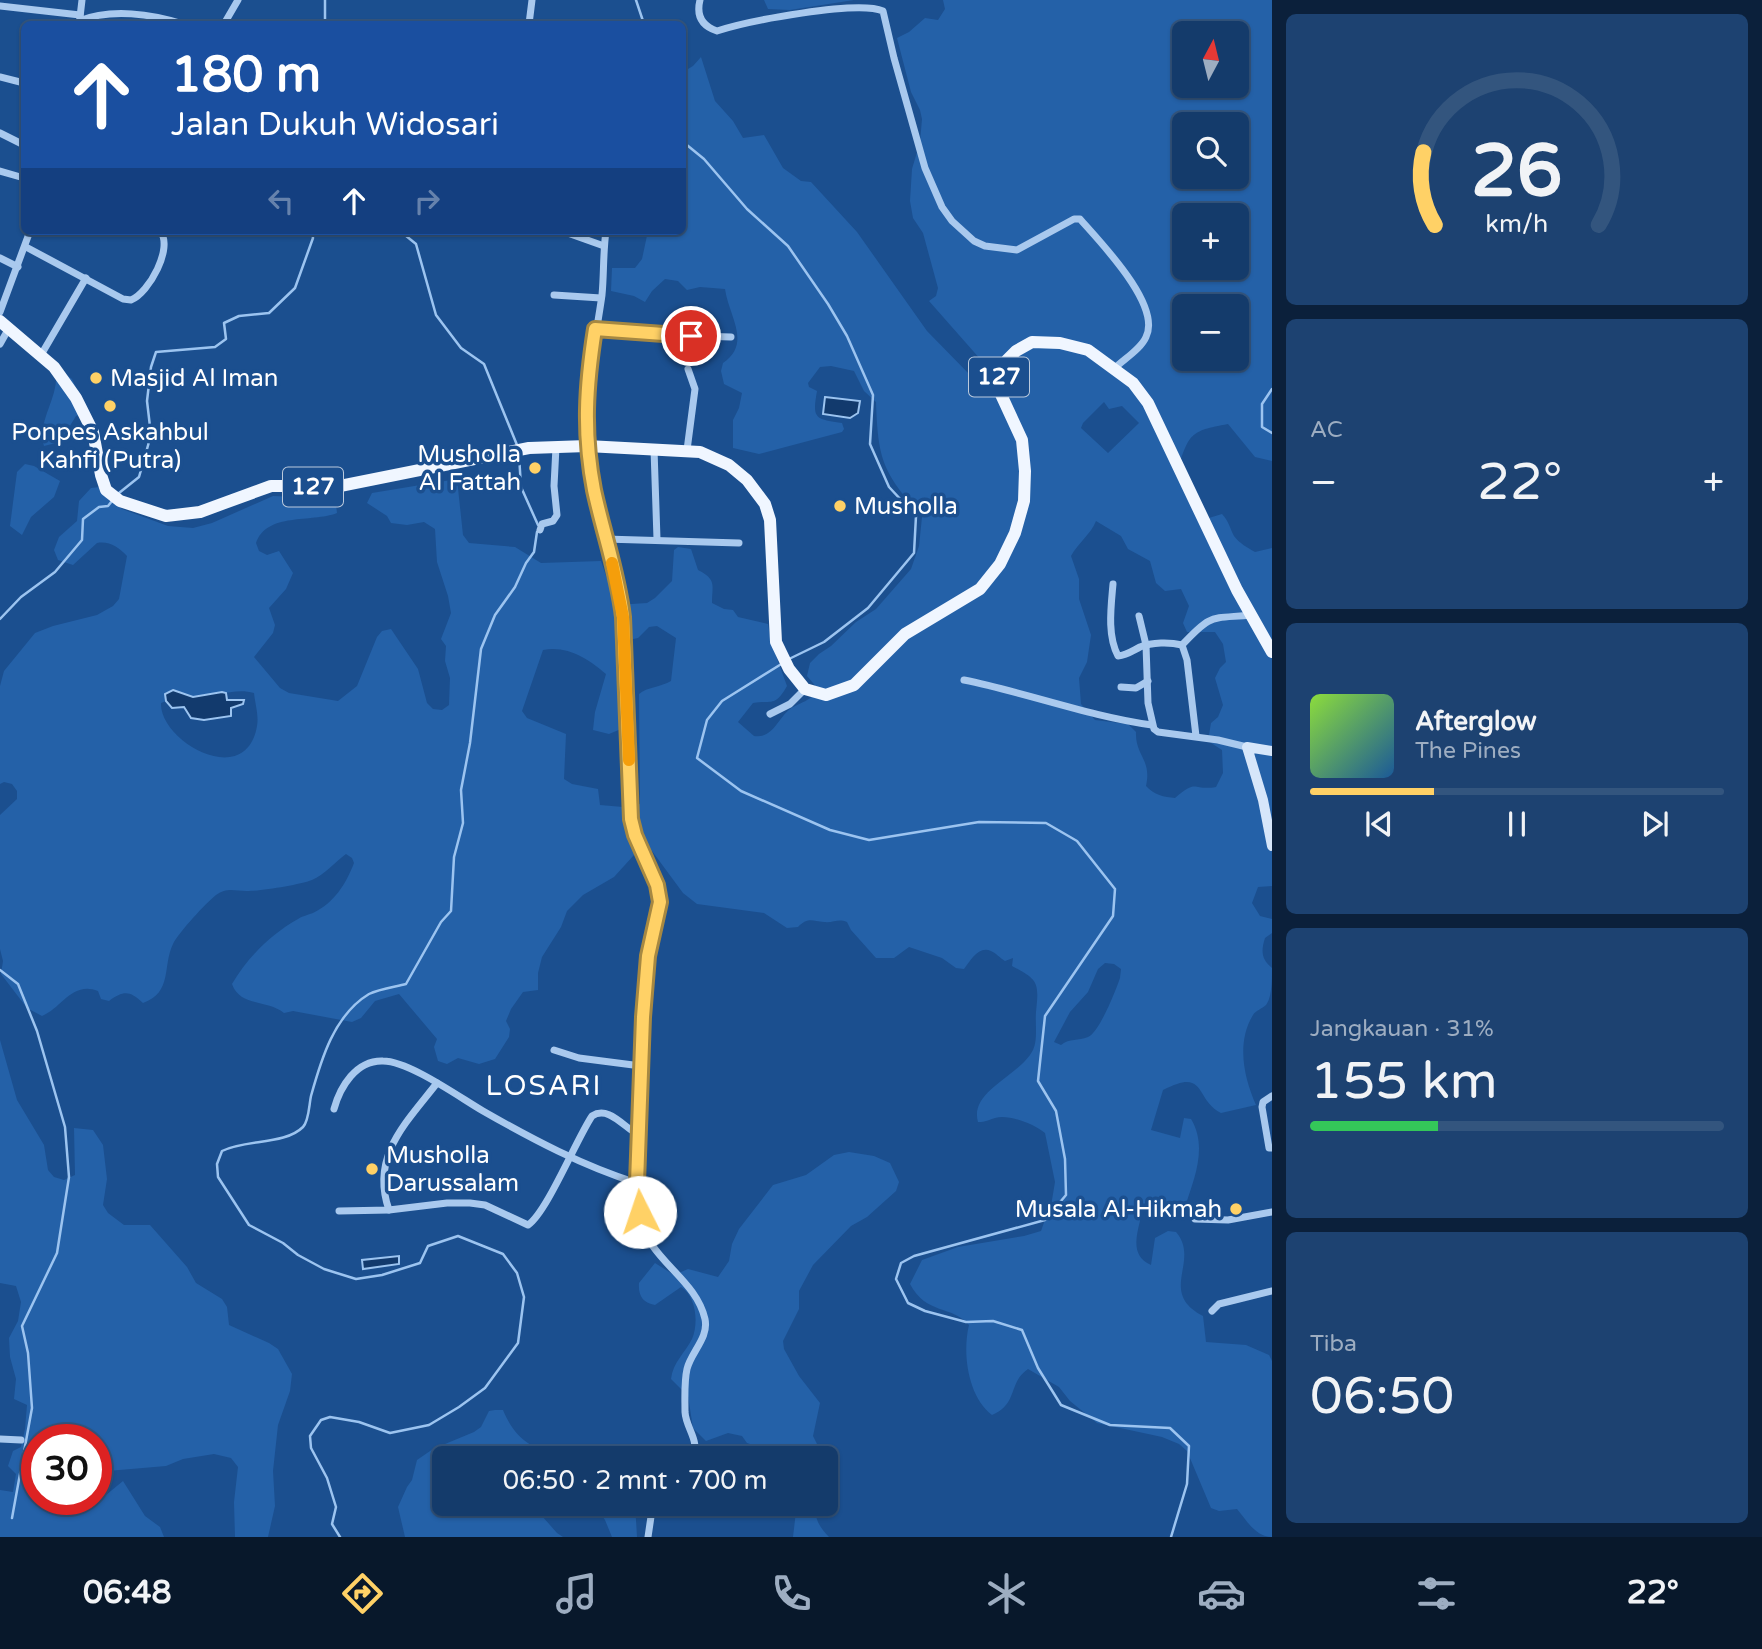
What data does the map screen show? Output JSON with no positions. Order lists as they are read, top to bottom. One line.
{"streets":{"main road":["127"]},"districts":["LOSARI"],"places":["Masjid Al Iman","Ponpes Askahbul Kahfi (Putra)","Musholla Al Fattah","Musholla","Musholla Darussalam","Musala Al-Hikmah"],"north":"top","page":{"map_buttons":["+","−"],"turn":["180 m","Jalan Dukuh Widosari"],"tile":["AC",["Jangkauan · 31%","155 km"],["Tiba","06:50"]],"heat":["−","22°","+"],"song":["Afterglow","The Pines"],"limit":"30","trip":"06:50 · 2 mnt · 700 m","tabs":["06:48","22°"],"gauge":["26","km/h"]}}
